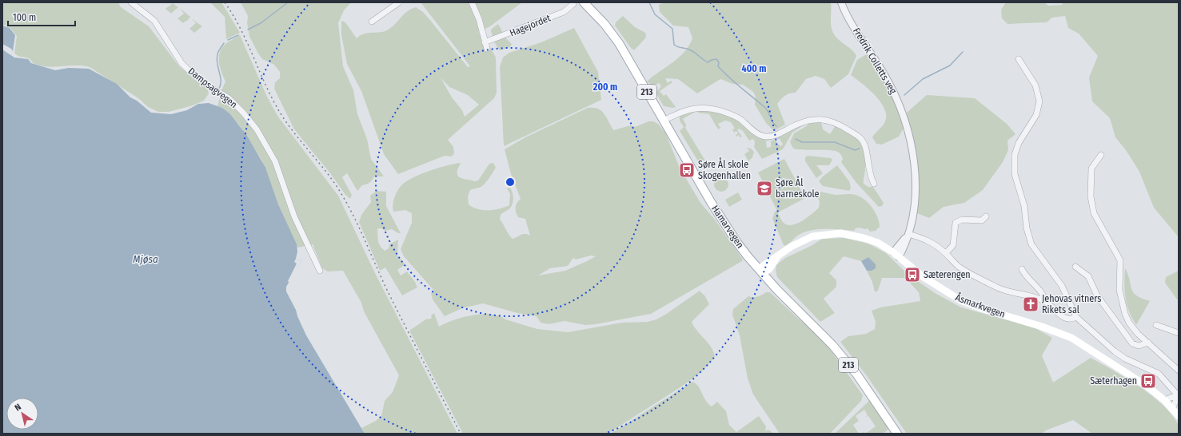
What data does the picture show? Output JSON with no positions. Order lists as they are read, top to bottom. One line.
{"streets":{"main road":["213","Hamarvegen","Åsmarkvegen"],"street":["Hagejordet","Fredrik Colletts veg","Dampsagvegen"]},"crossings":[["Fredrik Colletts veg","Åsmarkvegen"],["Hamarvegen","Åsmarkvegen"]],"water":["Mjøsa"],"places":{"bus stop":["Søre Ål skole Skogenhallen","Sæterengen","Sæterhagen"],"school or university":["Søre Ål barneskole"],"church":["Jehovas vitners Rikets sal"]},"scale_bar":"100 m","north":"top left","rings":["400 m","200 m"]}
